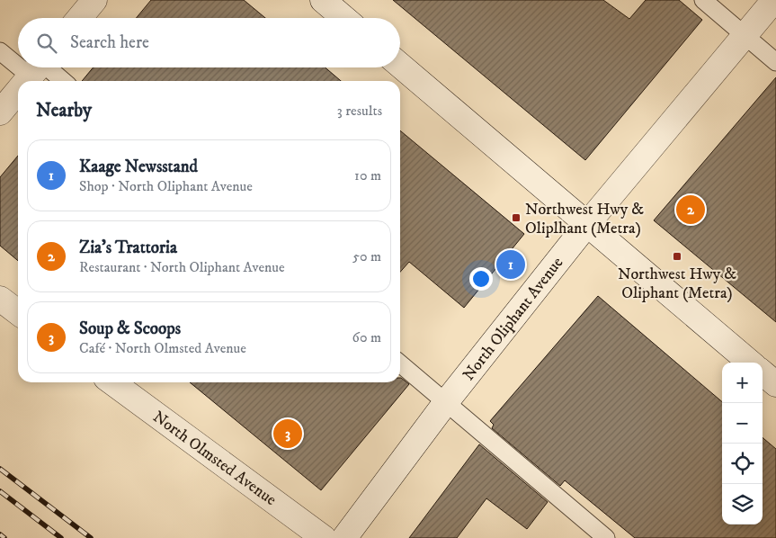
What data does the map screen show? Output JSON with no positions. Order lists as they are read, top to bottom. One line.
{"streets":{"street":["North Oliphant Avenue","North Olmsted Avenue"]},"places":{"transit":["Northwest Hwy & Oliplhant (Metra)","Northwest Hwy & Oliphant (Metra)"]},"page":{"search":"Search here","heading":["Nearby","3 results"],"list":[{"mark":"1","name":"Kaage Newsstand","note":"Shop · North Oliphant Avenue","value":"10 m"},{"mark":"2","name":"Zia's Trattoria","note":"Restaurant · North Oliphant Avenue","value":"50 m"},{"mark":"3","name":"Soup & Scoops","note":"Café · North Olmsted Avenue","value":"60 m"}],"pins":["2","1","3"],"map_buttons":["+","−"]}}
